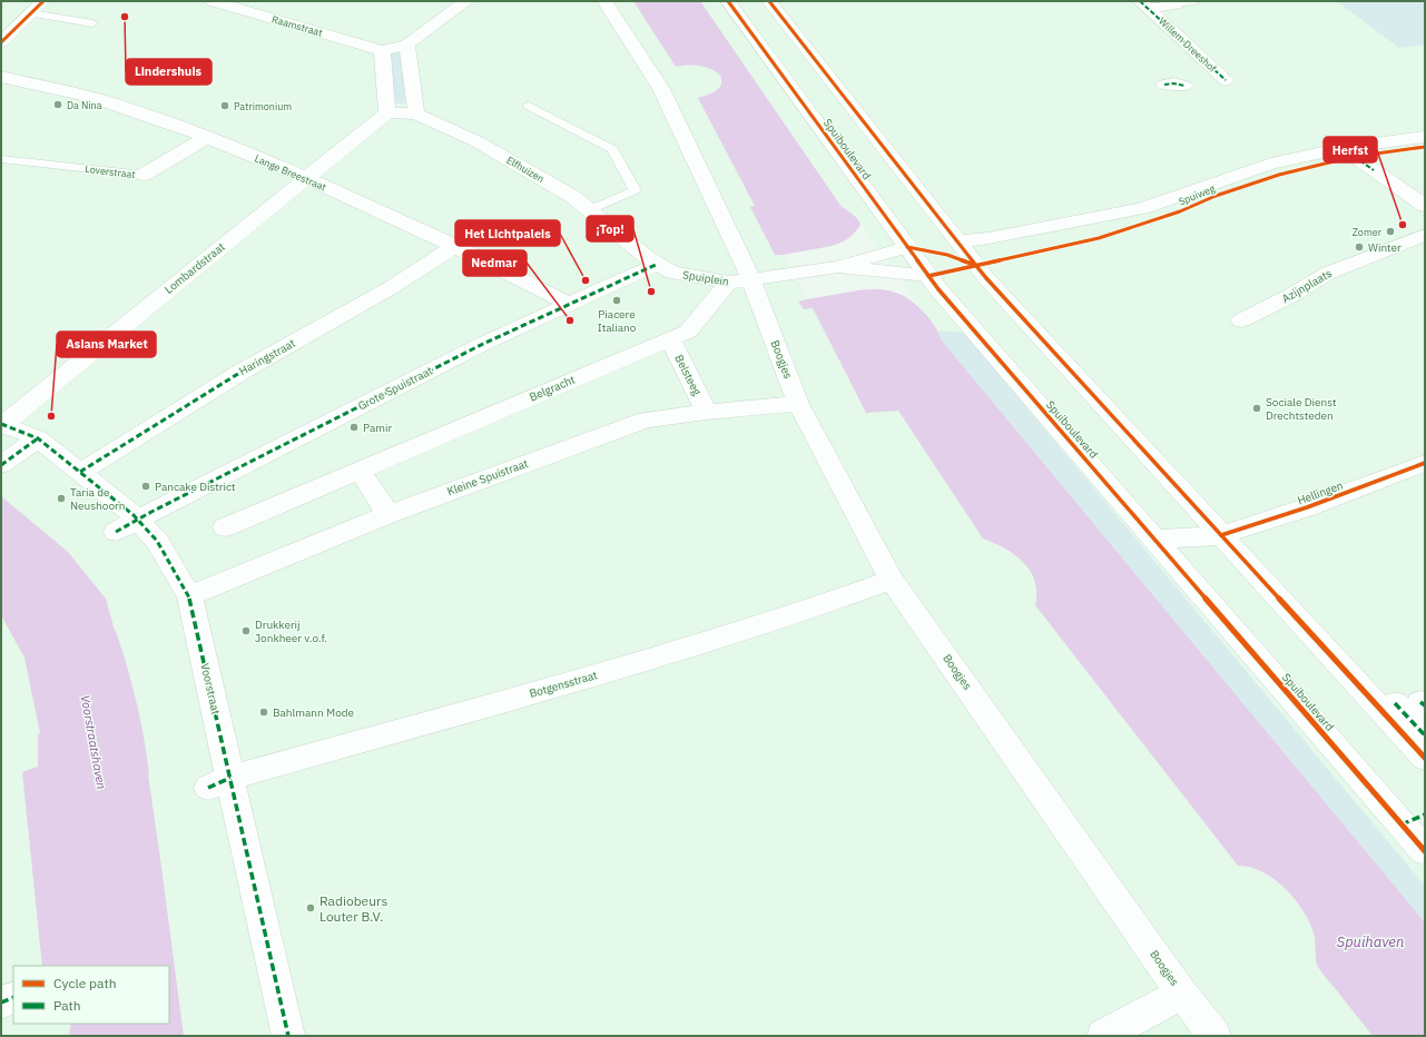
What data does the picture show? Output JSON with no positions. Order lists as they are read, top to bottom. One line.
{"streets":{"street":["Raamstraat","Willem Dreeshof","Spuiboulevard","Elfhuizen","Loverstraat","Lange Breestraat","Spuiweg","Lombardstraat","Spuiplein","Azijnplaats","Haringstraat","Boogjes","Belsteeg","Grote Spuistraat","Belgracht","Kleine Spuistraat","Hellingen","Botgensstraat","Voorstraat"]},"crossings":[["Spuiboulevard","Hellingen"],["Elfhuizen","Lombardstraat"],["Elfhuizen","Spuiplein"],["Elfhuizen","Grote Spuistraat"],["Loverstraat","Lange Breestraat"],["Lange Breestraat","Lombardstraat"],["Lange Breestraat","Haringstraat"],["Lange Breestraat","Grote Spuistraat"],["Lombardstraat","Voorstraat"],["Spuiplein","Boogjes"],["Spuiplein","Grote Spuistraat"],["Spuiplein","Belgracht"],["Haringstraat","Voorstraat"],["Boogjes","Kleine Spuistraat"],["Boogjes","Botgensstraat"],["Belsteeg","Belgracht"],["Belsteeg","Kleine Spuistraat"],["Grote Spuistraat","Voorstraat"],["Kleine Spuistraat","Voorstraat"],["Botgensstraat","Voorstraat"]],"water":["Voorstraatshaven","Spuihaven"],"places":["Lindershuis","Da Nina","Patrimonium","Herfst","Zomer","Winter","Het Lichtpaleis","¡Top!","Piacere Italiano","Nedmar","Sociale Dienst Drechtsteden","Asians Market","Pamir","Pancake District","Taria de Neushoorn","Drukkerij Jonkheer v.o.f.","Bahlmann Mode","Radiobeurs Louter B.V."],"legend":["Cycle path","Path"]}
